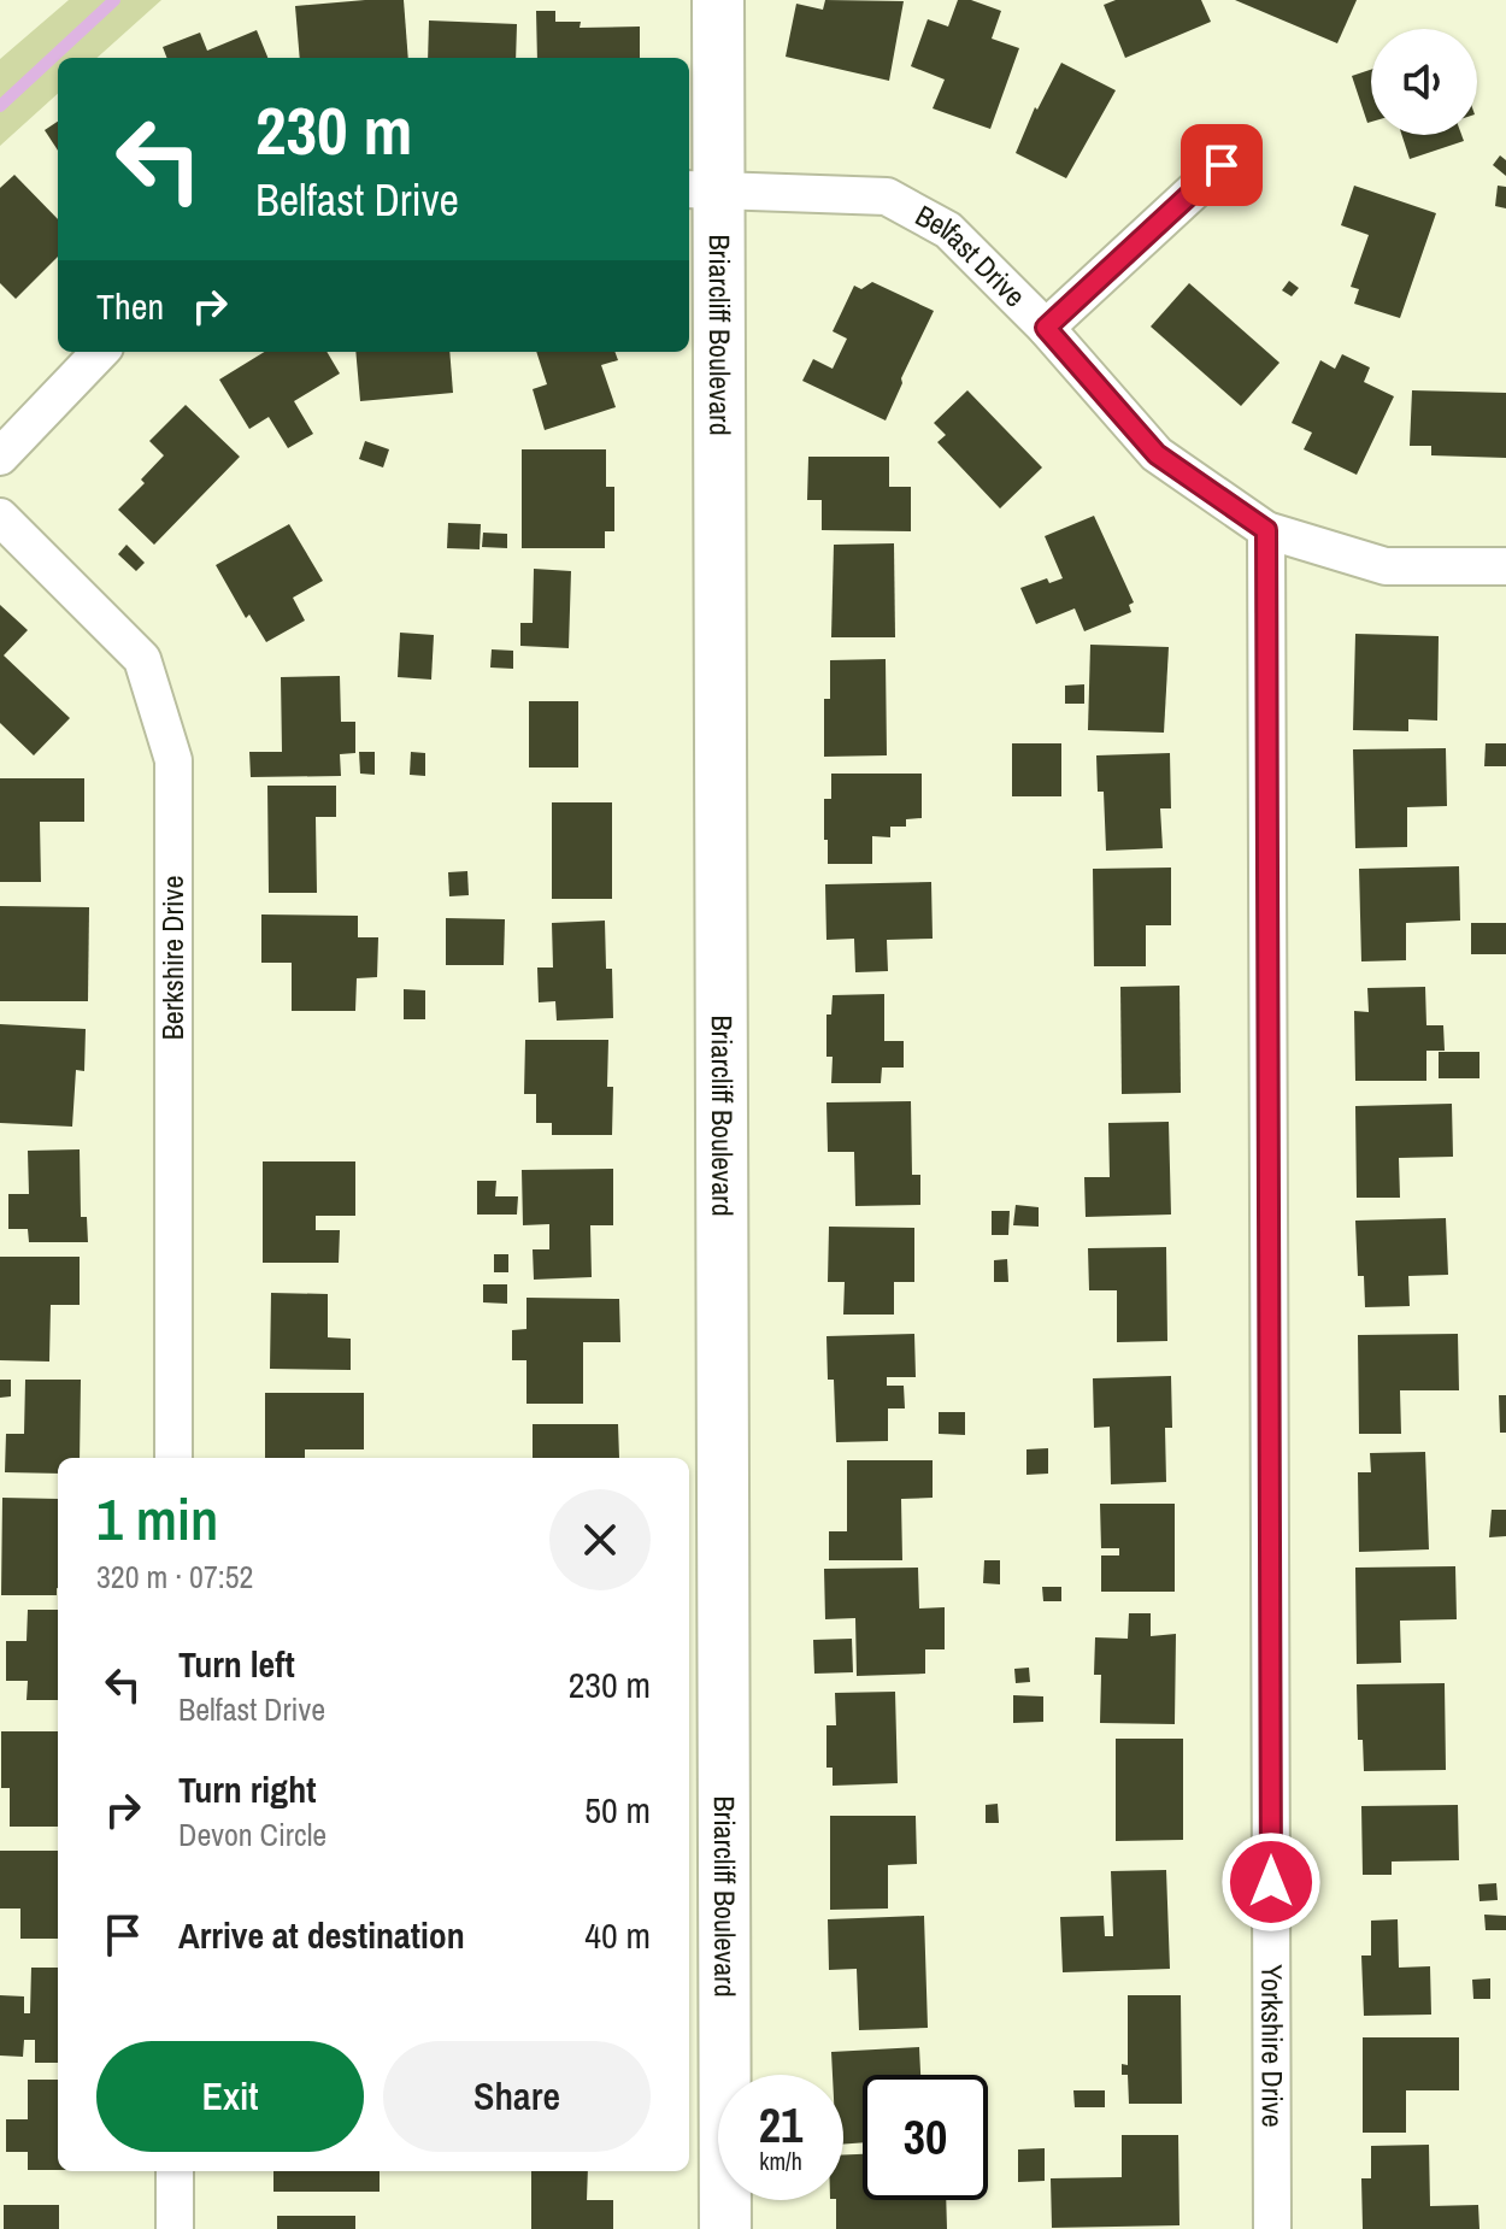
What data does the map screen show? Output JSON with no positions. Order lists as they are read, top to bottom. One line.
{"streets":{"street":["Belfast Drive","Briarcliff Boulevard","Berkshire Drive","Yorkshire Drive"]},"crossings":[["Belfast Drive","Briarcliff Boulevard"],["Belfast Drive","Yorkshire Drive"]],"page":{"turn":["230 m","Belfast Drive"],"then":"Then","heading":["1 min","320 m · 07:52"],"list":[{"name":"Turn left","note":"Belfast Drive","value":"230 m"},{"name":"Turn right","note":"Devon Circle","value":"50 m"},{"name":"Arrive at destination","value":"40 m"}],"buttons":["Exit","Share"],"speed":"21 km/h","limit":"30"}}
